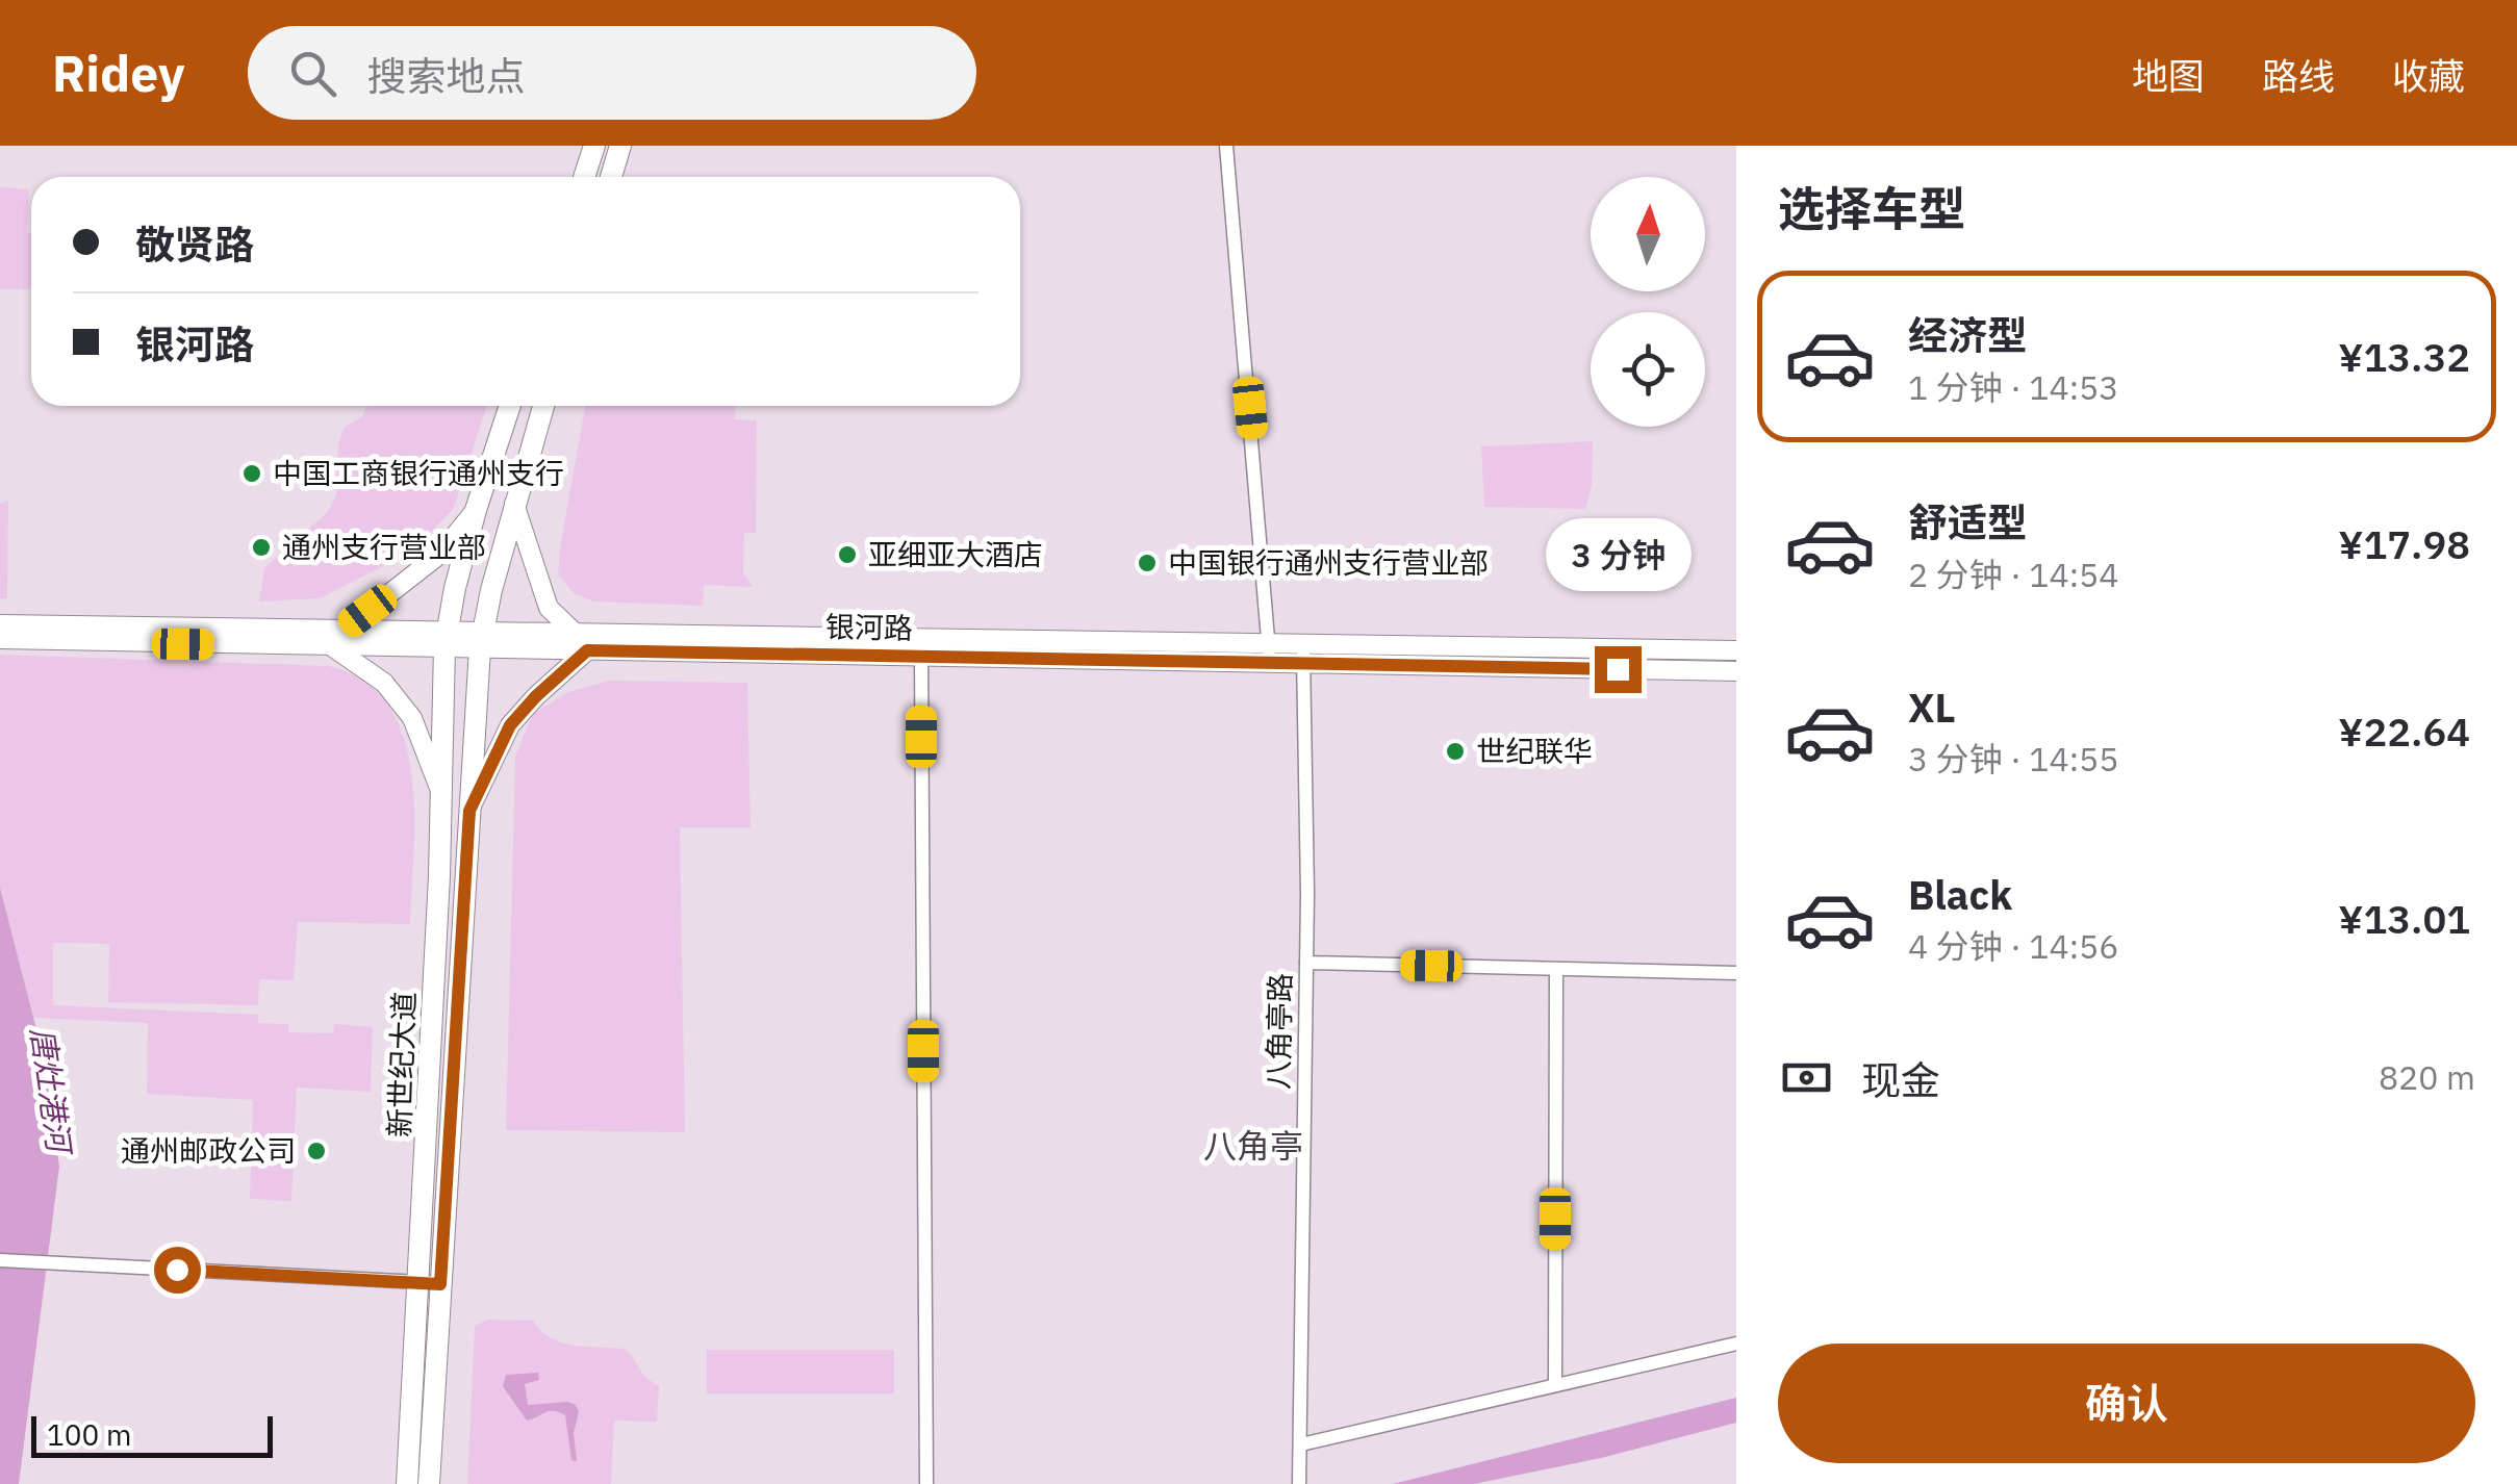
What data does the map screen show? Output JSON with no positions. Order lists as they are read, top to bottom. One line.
{"streets":{"main road":["银河路","新世纪大道"],"street":["八角亭路"]},"crossings":[["银河路","八角亭路"],["银河路","新世纪大道"]],"districts":["八角亭"],"water":["唐灶港河"],"places":["中国工商银行通州支行","通州支行营业部","亚细亚大酒店","中国银行通州支行营业部","世纪联华","通州邮政公司"],"scale_bar":"100 m","north":"top","page":{"header":"Ridey","search":"搜索地点","nav":["地图","路线","收藏"],"heading":"选择车型","banner":["敬贤路","银河路"],"list":[{"name":"经济型","note":"1 分钟 · 14:53","value":"¥13.32"},{"name":"舒适型","note":"2 分钟 · 14:54","value":"¥17.98"},{"name":"XL","note":"3 分钟 · 14:55","value":"¥22.64"},{"name":"Black","note":"4 分钟 · 14:56","value":"¥13.01"}],"bubble":"3 分钟","pay":["现金","820 m"],"buttons":"确认","scale":"100 m"}}
